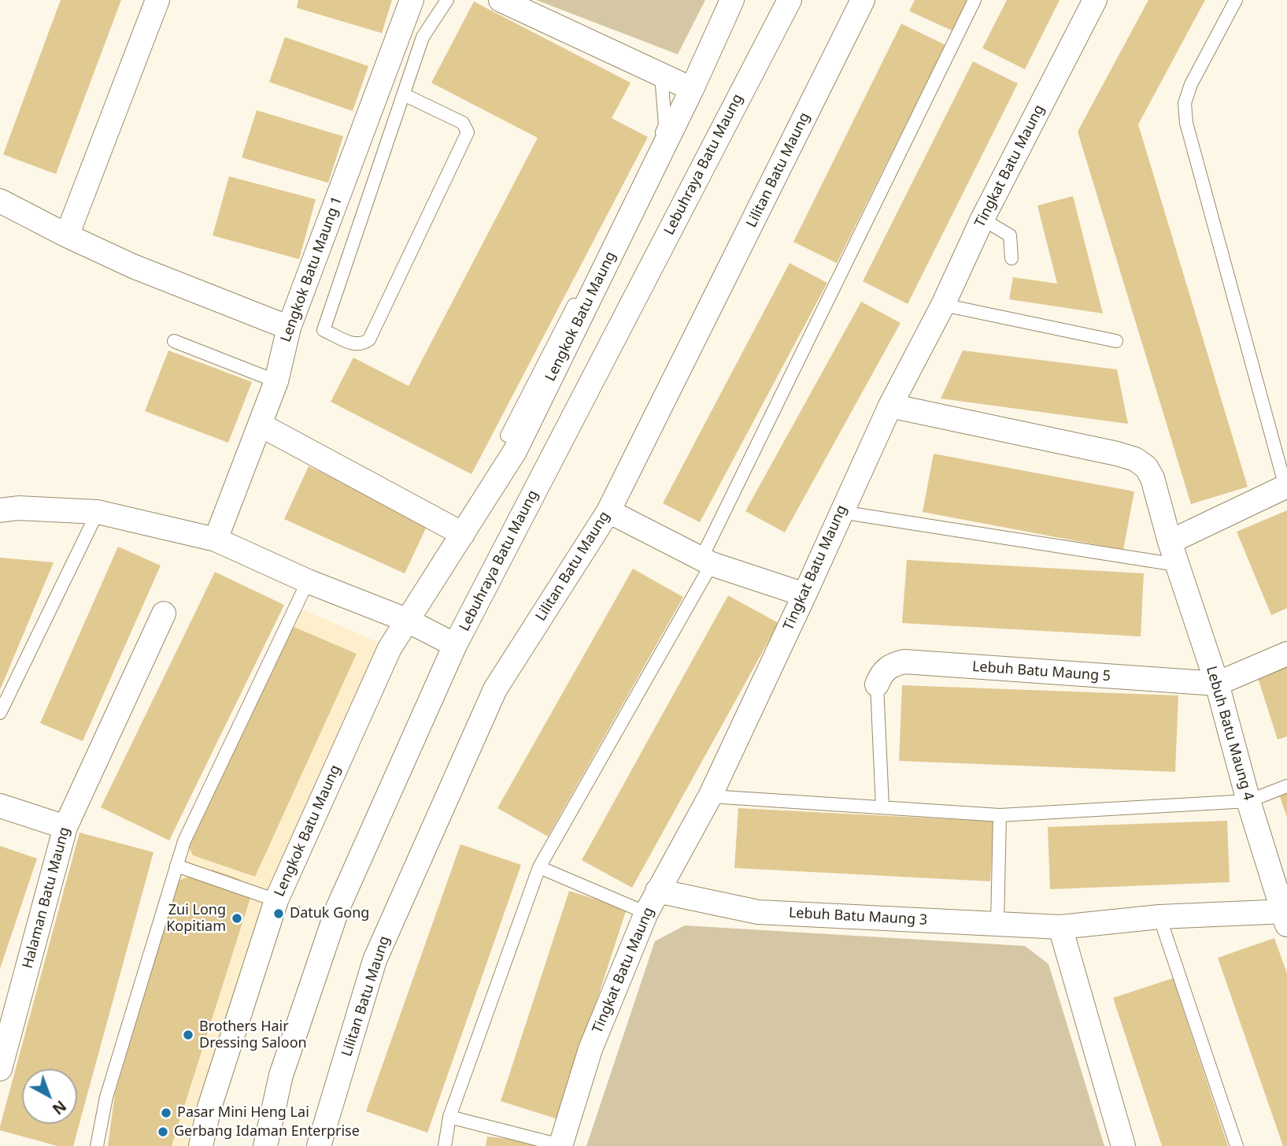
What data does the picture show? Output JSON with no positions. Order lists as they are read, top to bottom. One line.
{"streets":{"street":["Lebuhraya Batu Maung","Tingkat Batu Maung","Lilitan Batu Maung","Lengkok Batu Maung 1","Lengkok Batu Maung","Lebuh Batu Maung 5","Lebuh Batu Maung 4","Halaman Batu Maung","Lebuh Batu Maung 3"]},"crossings":[["Tingkat Batu Maung","Lebuh Batu Maung 4"],["Tingkat Batu Maung","Lebuh Batu Maung 3"],["Lebuh Batu Maung 5","Lebuh Batu Maung 4"],["Lebuh Batu Maung 4","Lebuh Batu Maung 3"]],"places":["Datuk Gong","Zui Long Kopitiam","Brothers Hair Dressing Saloon","Pasar Mini Heng Lai","Gerbang Idaman Enterprise"],"north":"bottom right"}
